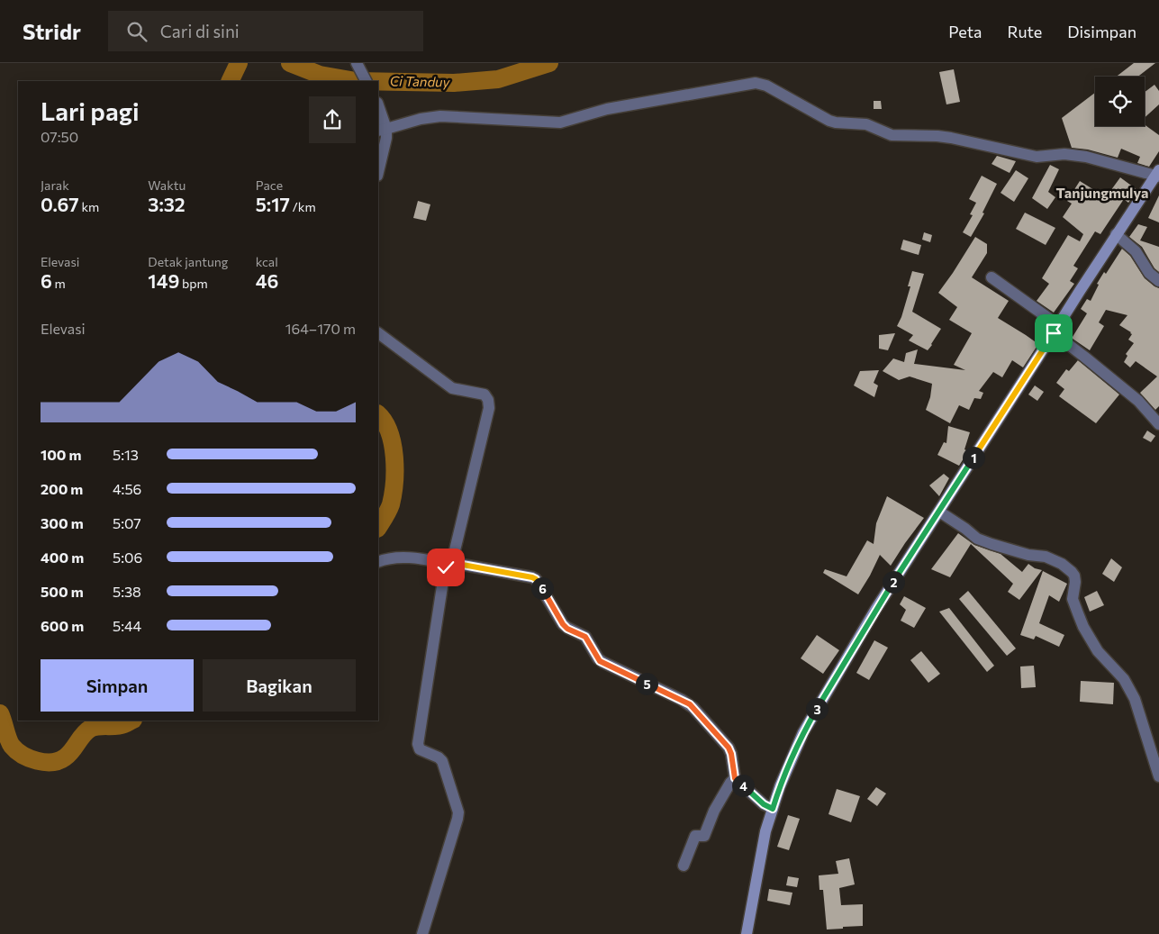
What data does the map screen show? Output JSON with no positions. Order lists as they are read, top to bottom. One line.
{"districts":["Tanjungmulya"],"water":["Ci Tanduy"],"page":{"header":"Stridr","search":"Cari di sini","nav":["Peta","Rute","Disimpan"],"heading":["Lari pagi","07:50"],"stats":[["Jarak","0.67 km"],["Waktu","3:32"],["Pace","5:17 /km"],["Elevasi","6 m"],["Detak jantung","149 bpm"],["kcal","46"]],"chart":["Elevasi","164–170 m"],"list":[{"name":"100 m","note":"5:13"},{"name":"200 m","note":"4:56"},{"name":"300 m","note":"5:07"},{"name":"400 m","note":"5:06"},{"name":"500 m","note":"5:38"},{"name":"600 m","note":"5:44"}],"pins":["1","2","6","5","3","4"],"buttons":["Simpan","Bagikan"]}}
